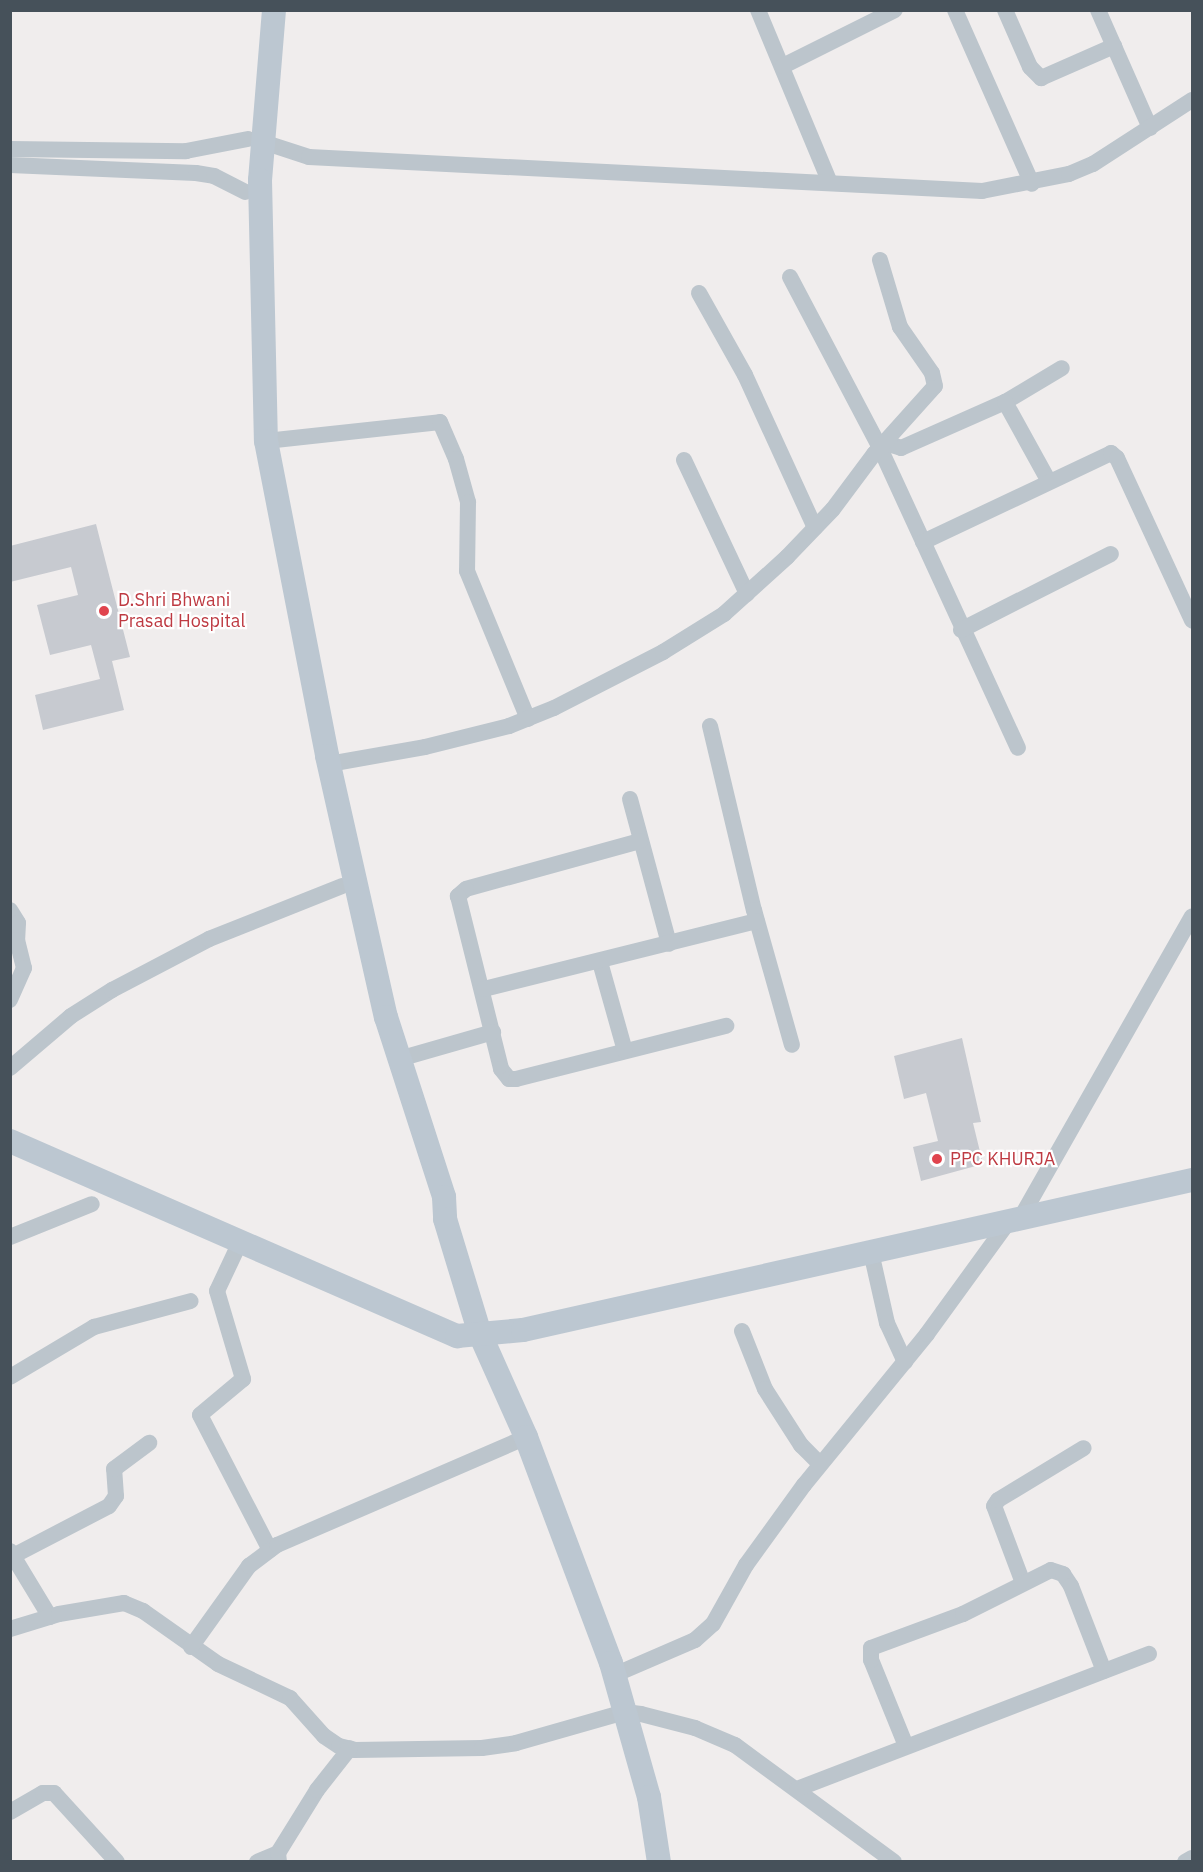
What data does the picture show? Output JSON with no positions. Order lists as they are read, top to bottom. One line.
{"places":["D.Shri Bhwani Prasad Hospital","PPC KHURJA"]}
